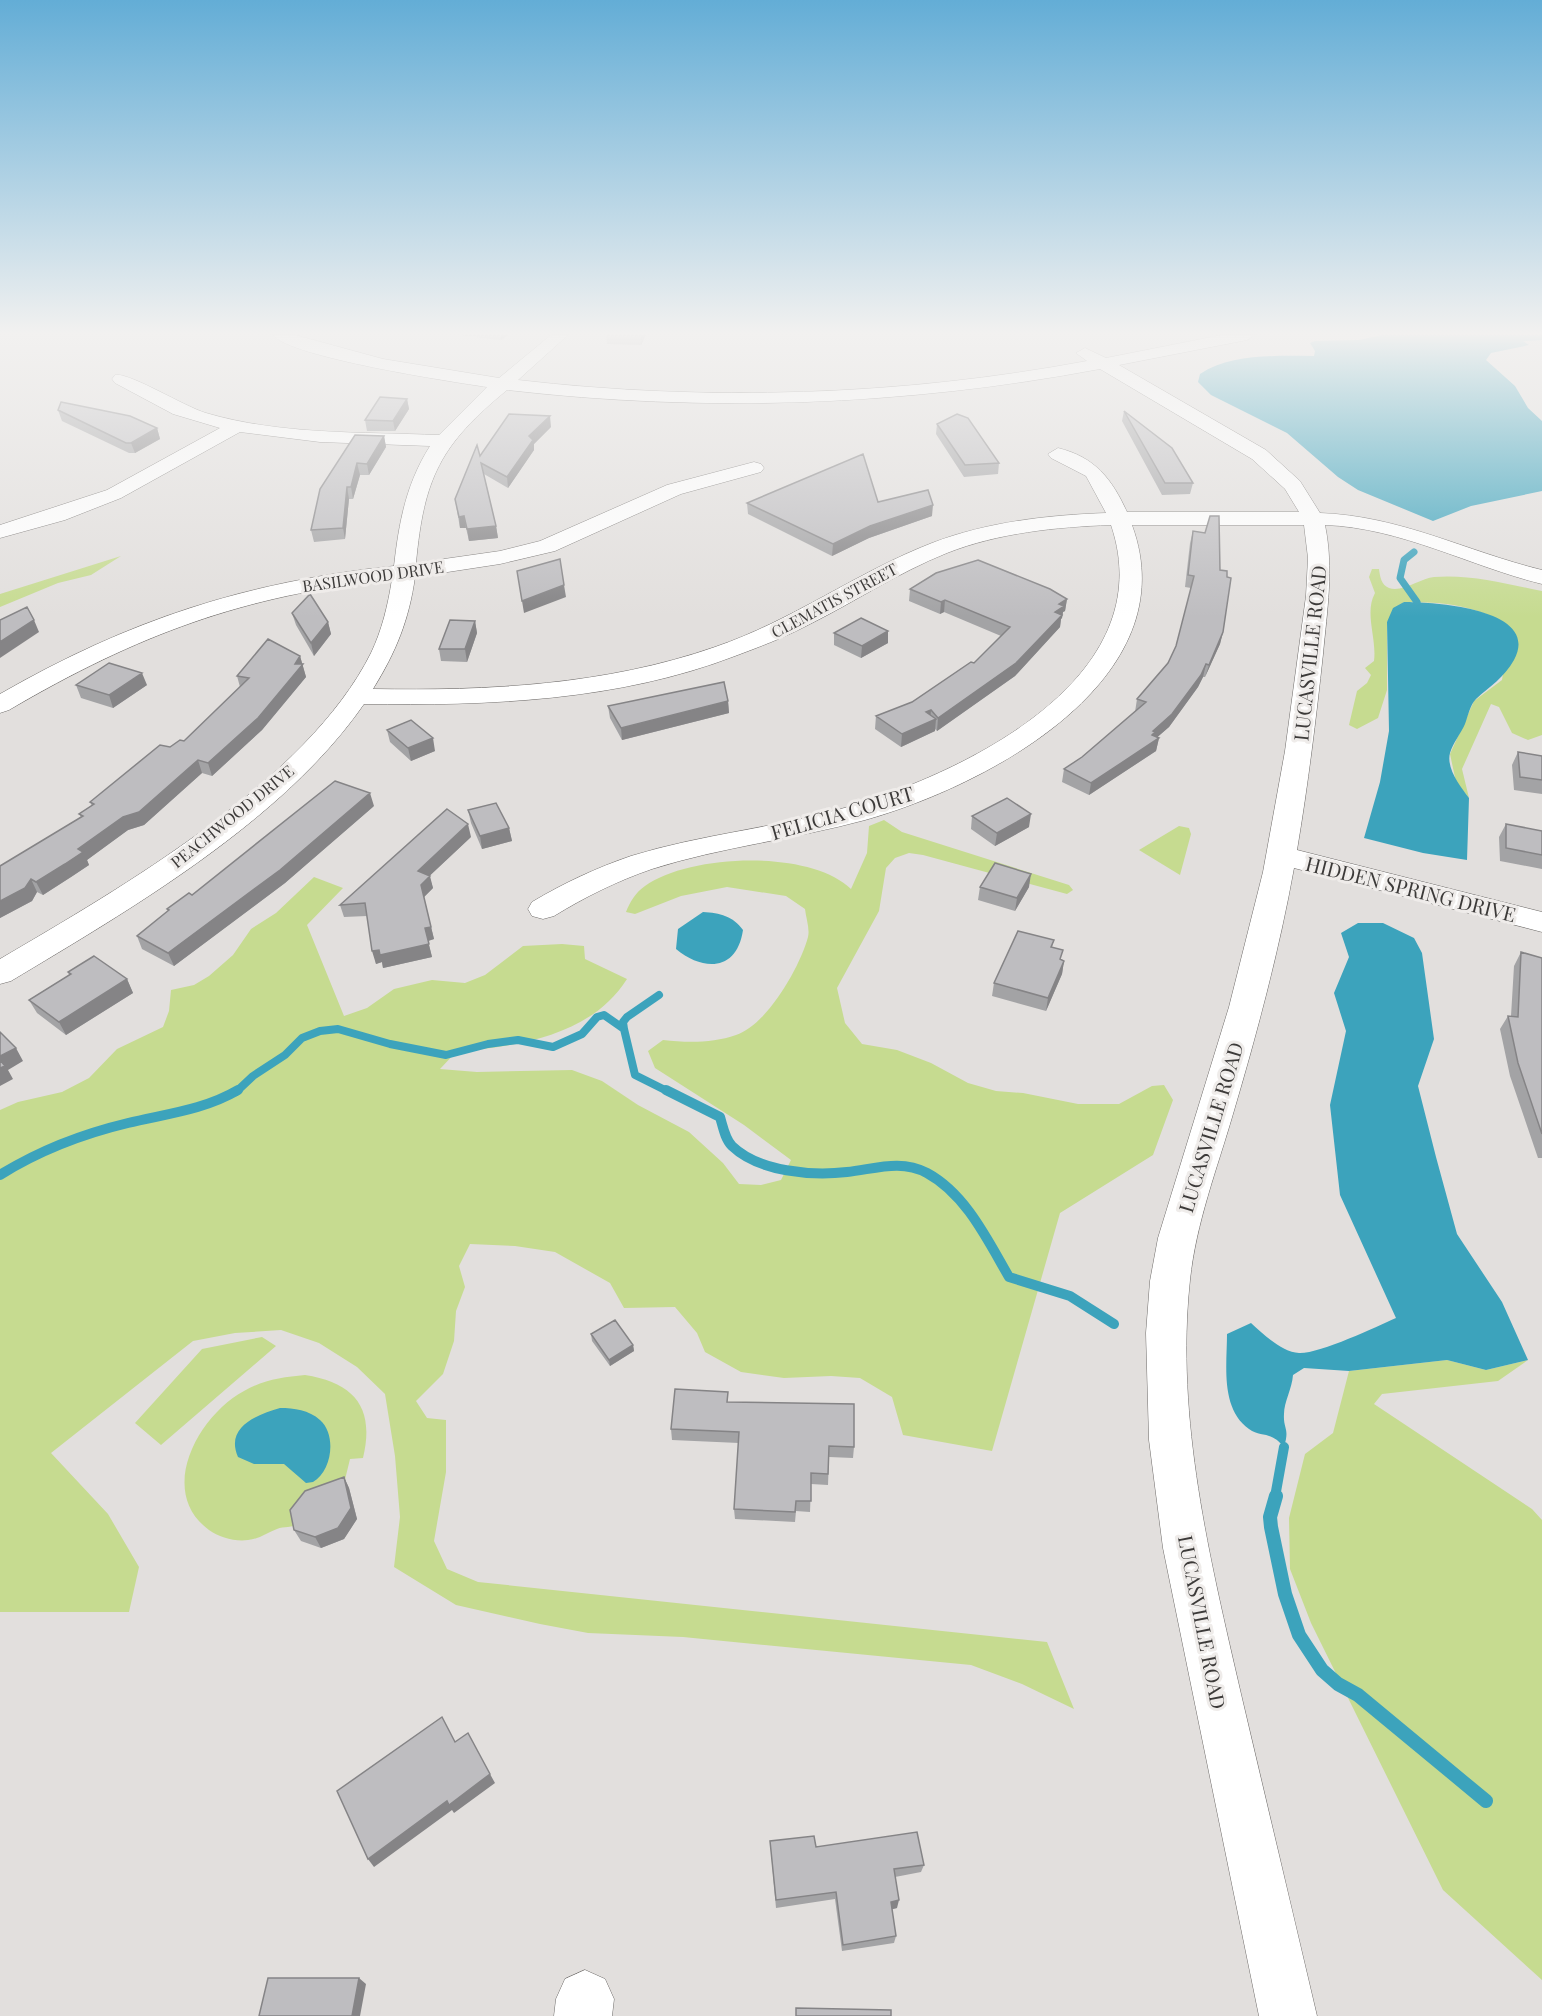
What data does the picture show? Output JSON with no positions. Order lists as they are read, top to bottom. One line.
{"streets":{"street":["BASILWOOD DRIVE","CLEMATIS STREET","LUCASVILLE ROAD","FELICIA COURT","PEACHWOOD DRIVE","HIDDEN SPRING DRIVE"]},"crossings":[["BASILWOOD DRIVE","PEACHWOOD DRIVE"],["CLEMATIS STREET","LUCASVILLE ROAD"],["CLEMATIS STREET","FELICIA COURT"],["CLEMATIS STREET","PEACHWOOD DRIVE"],["LUCASVILLE ROAD","HIDDEN SPRING DRIVE"]]}
